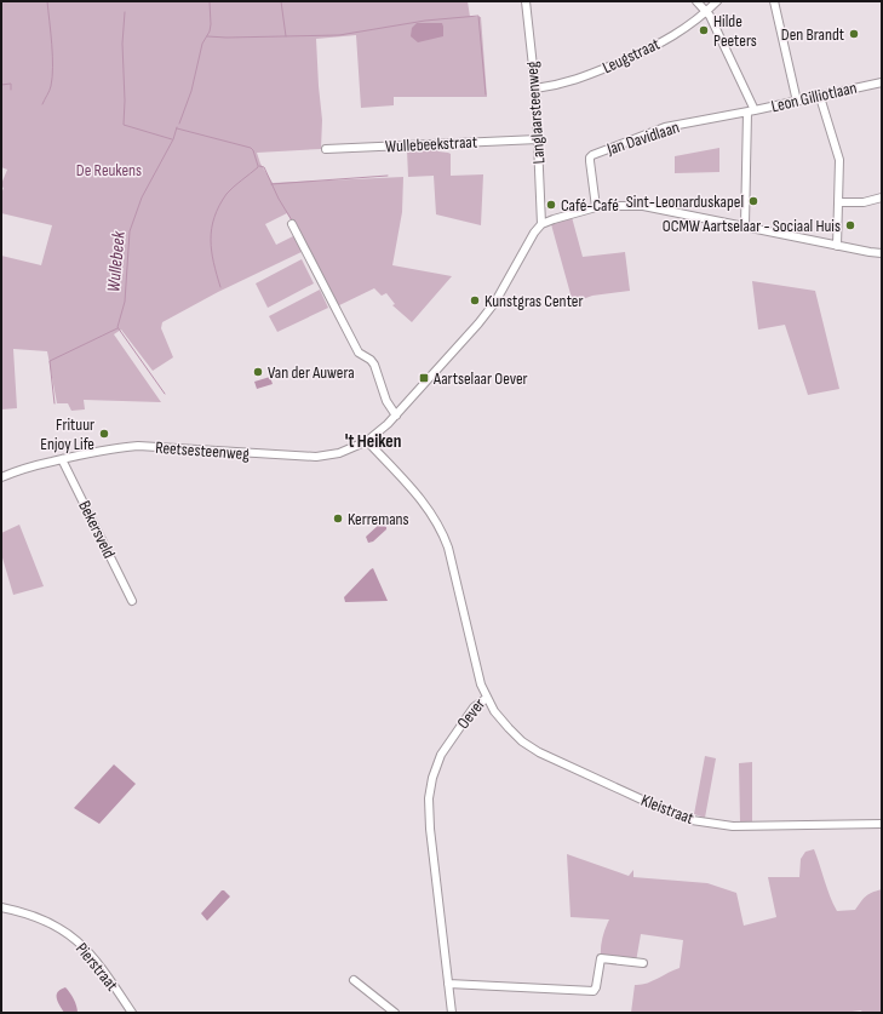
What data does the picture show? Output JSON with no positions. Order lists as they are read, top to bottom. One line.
{"streets":{"street":["Leugstraat","Leon Gilliotlaan","Langlaarsteenweg","Jan Davidlaan","Wullebeekstraat","Reetsesteenweg","Bekersveld","Oever","Kleistraat","Pierstraat"]},"crossings":[["Leugstraat","Langlaarsteenweg"],["Leon Gilliotlaan","Jan Davidlaan"],["Langlaarsteenweg","Wullebeekstraat"],["Langlaarsteenweg","Reetsesteenweg"],["Reetsesteenweg","Bekersveld"],["Reetsesteenweg","Oever"],["Oever","Kleistraat"]],"districts":["'t Heiken"],"water":["Wullebeek"],"parks":["De Reukens"],"places":{"other":["Hilde Peeters","Den Brandt","Sint-Leonarduskapel","Café-Café","OCMW Aartselaar - Sociaal Huis","Kunstgras Center","Van der Auwera","Frituur Enjoy Life","Kerremans"],"transit":["Aartselaar Oever"]}}
